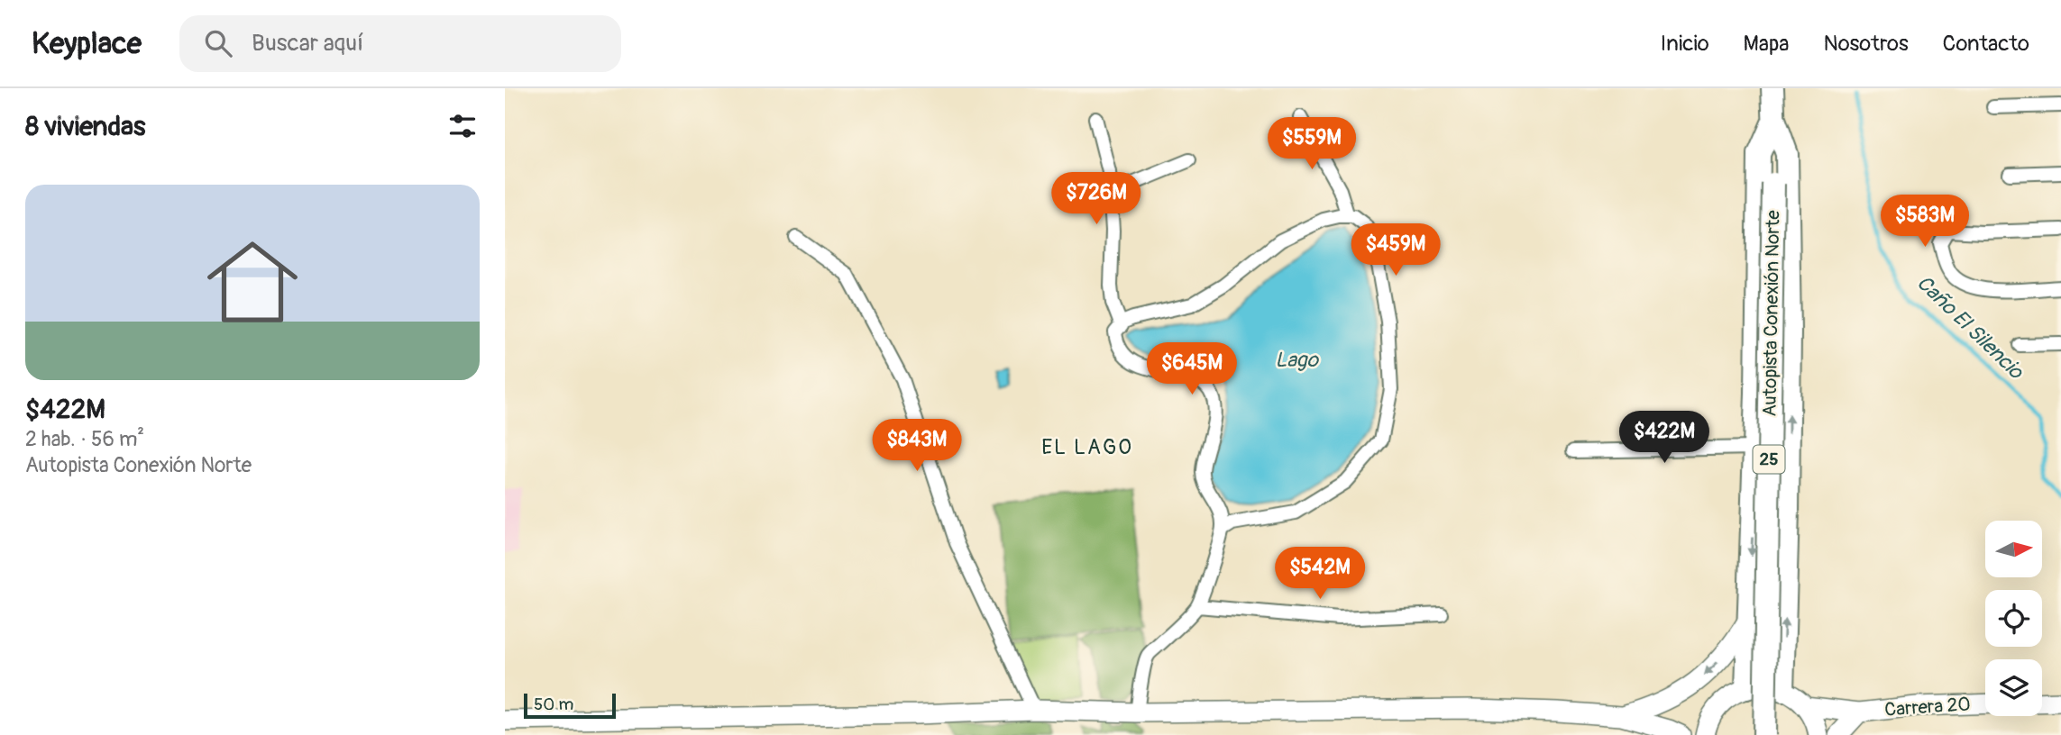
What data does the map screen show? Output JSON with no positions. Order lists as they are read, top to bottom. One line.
{"streets":{"highway":["Autopista Conexión Norte","25"],"main road":["Carrera 20"]},"crossings":[["Autopista Conexión Norte","25"]],"districts":["EL LAGO"],"water":["Caño El Silencio","Lago"],"scale_bar":"50 m","north":"right","page":{"header":"Keyplace","search":"Buscar aquí","nav":["Inicio","Mapa","Nosotros","Contacto"],"heading":"8 viviendas","price":["$559M","$726M","$583M","$459M","$645M","$422M","$843M","$542M"],"list":[{"name":"$422M","note":"2 hab. · 56 m² · Autopista Conexión Norte"}],"scale":"50 m"}}
